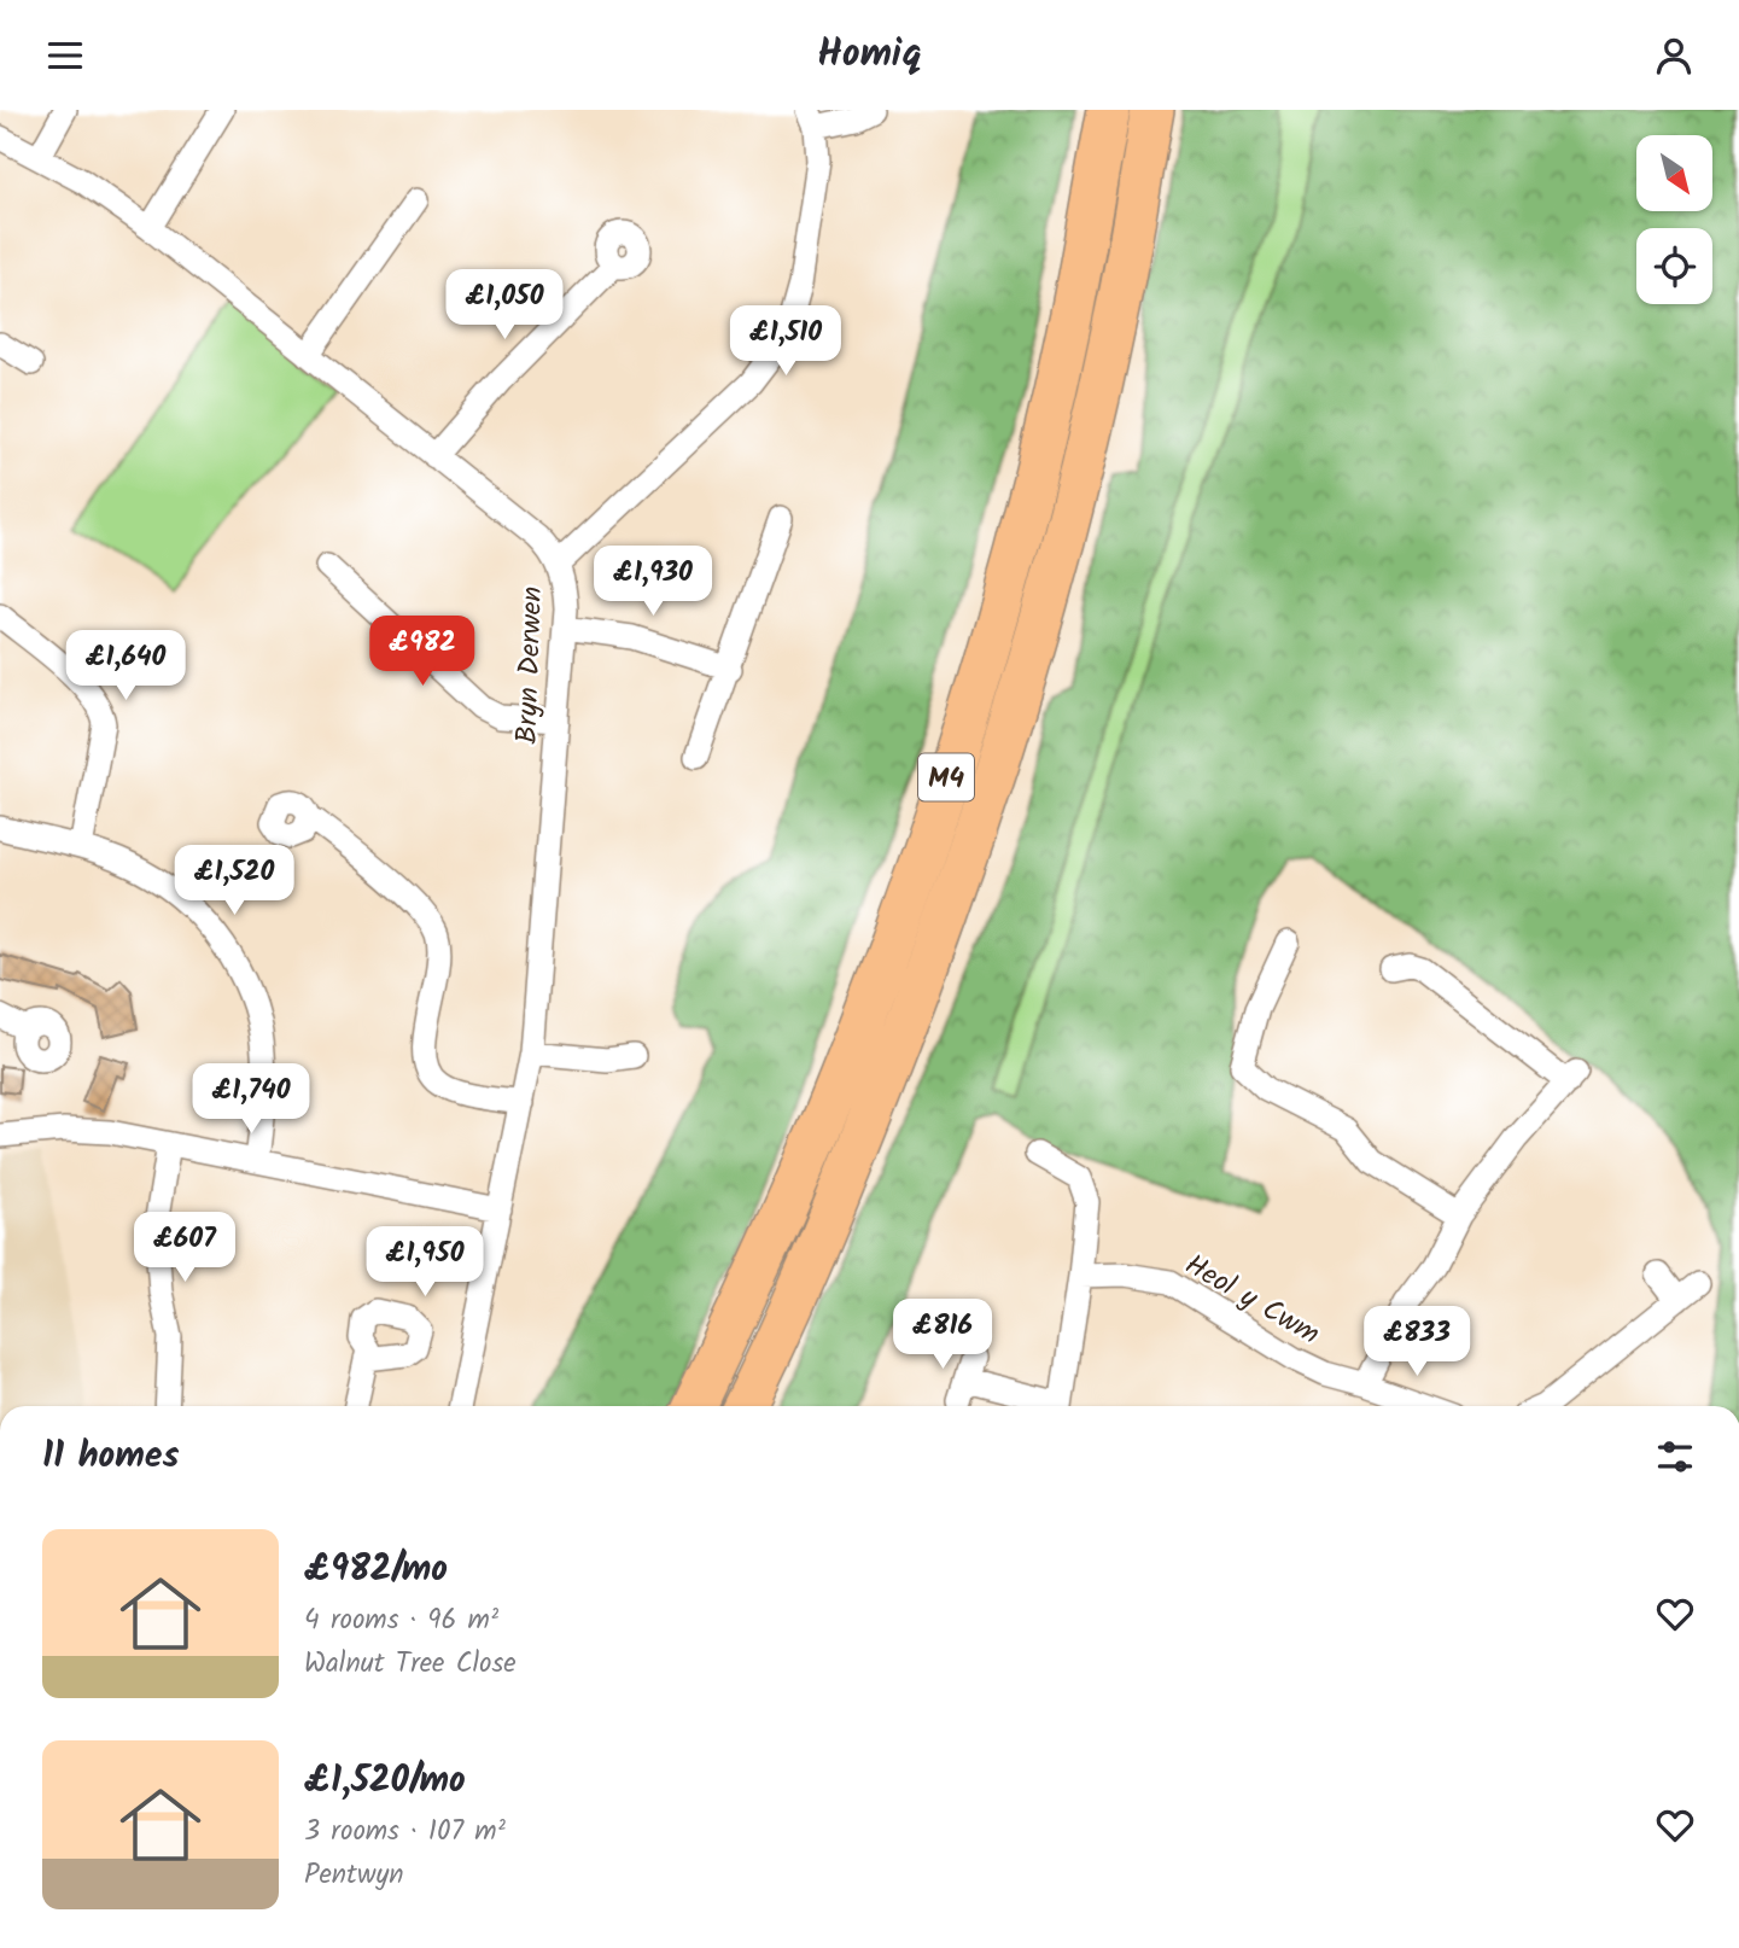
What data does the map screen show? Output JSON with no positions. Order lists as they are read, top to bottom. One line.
{"streets":{"highway":["M4"],"street":["Bryn Derwen","Heol y Cwm"]},"north":"bottom right","page":{"header":"Homiq","price":["£1,050","£1,510","£1,930","£982","£1,640","£1,520","£1,740","£607","£1,950","£816","£833"],"heading":"11 homes","list":[{"name":"£982/mo","note":"4 rooms · 96 m² · Walnut Tree Close"},{"name":"£1,520/mo","note":"3 rooms · 107 m² · Pentwyn"}]}}
